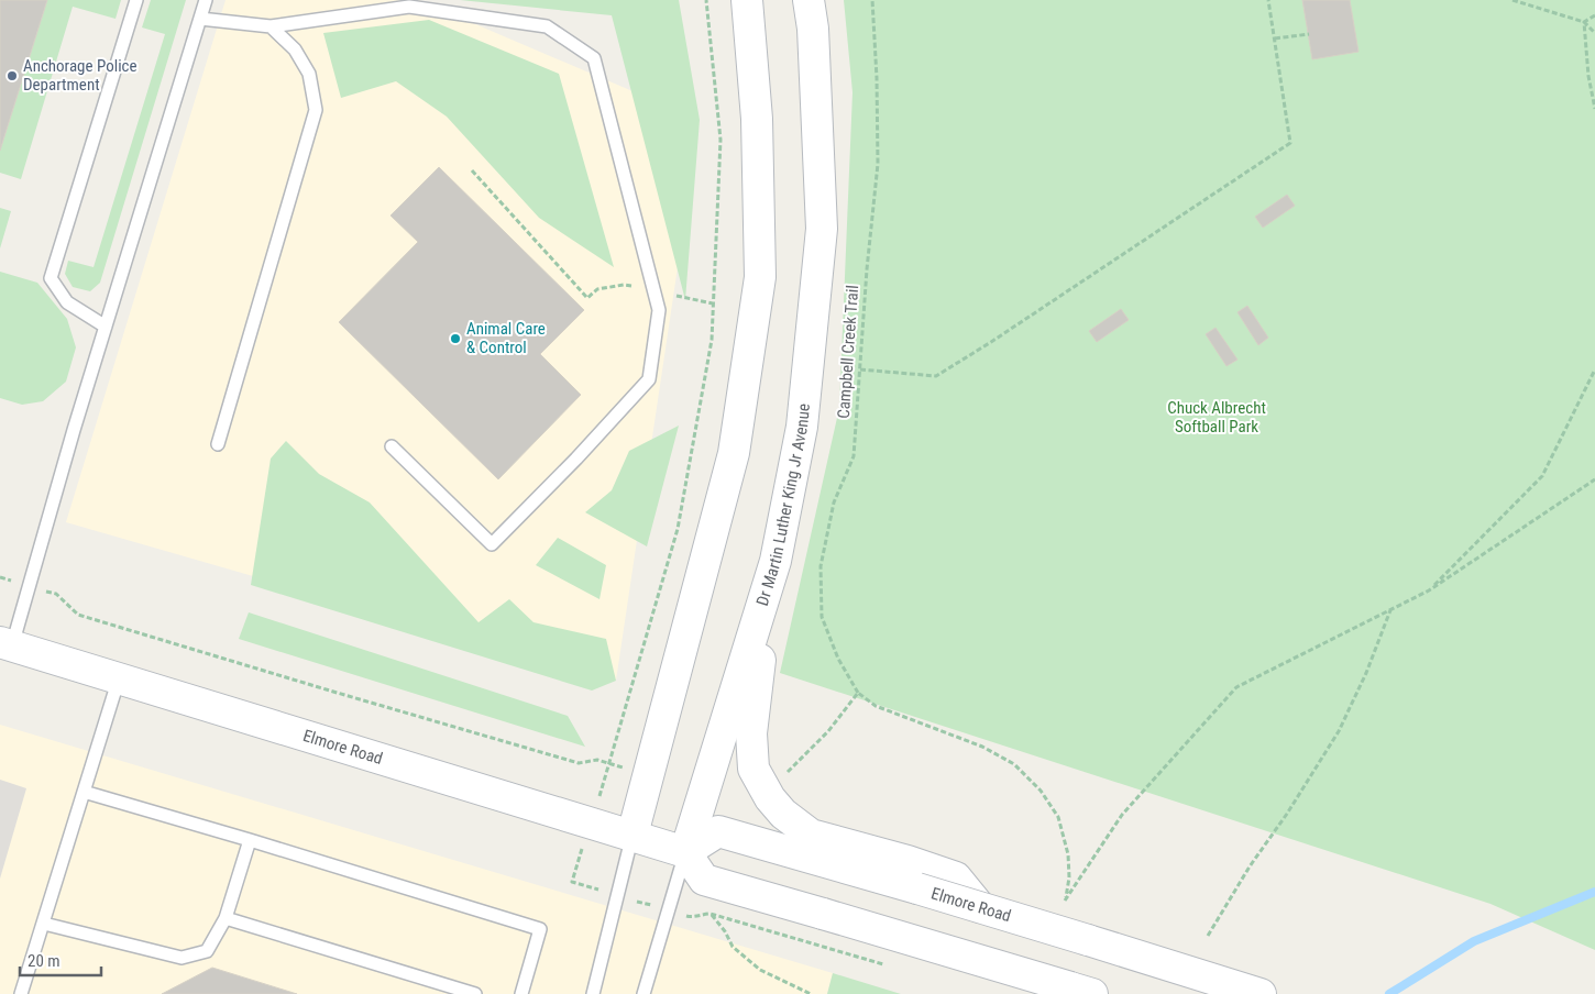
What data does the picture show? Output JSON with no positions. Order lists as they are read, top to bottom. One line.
{"streets":{"main road":["Dr Martin Luther King Jr Avenue","Elmore Road"],"path":["Campbell Creek Trail"]},"crossings":[["Dr Martin Luther King Jr Avenue","Elmore Road"]],"parks":["Chuck Albrecht Softball Park"],"places":["Anchorage Police Department","Animal Care & Control"],"scale_bar":"20 m"}
